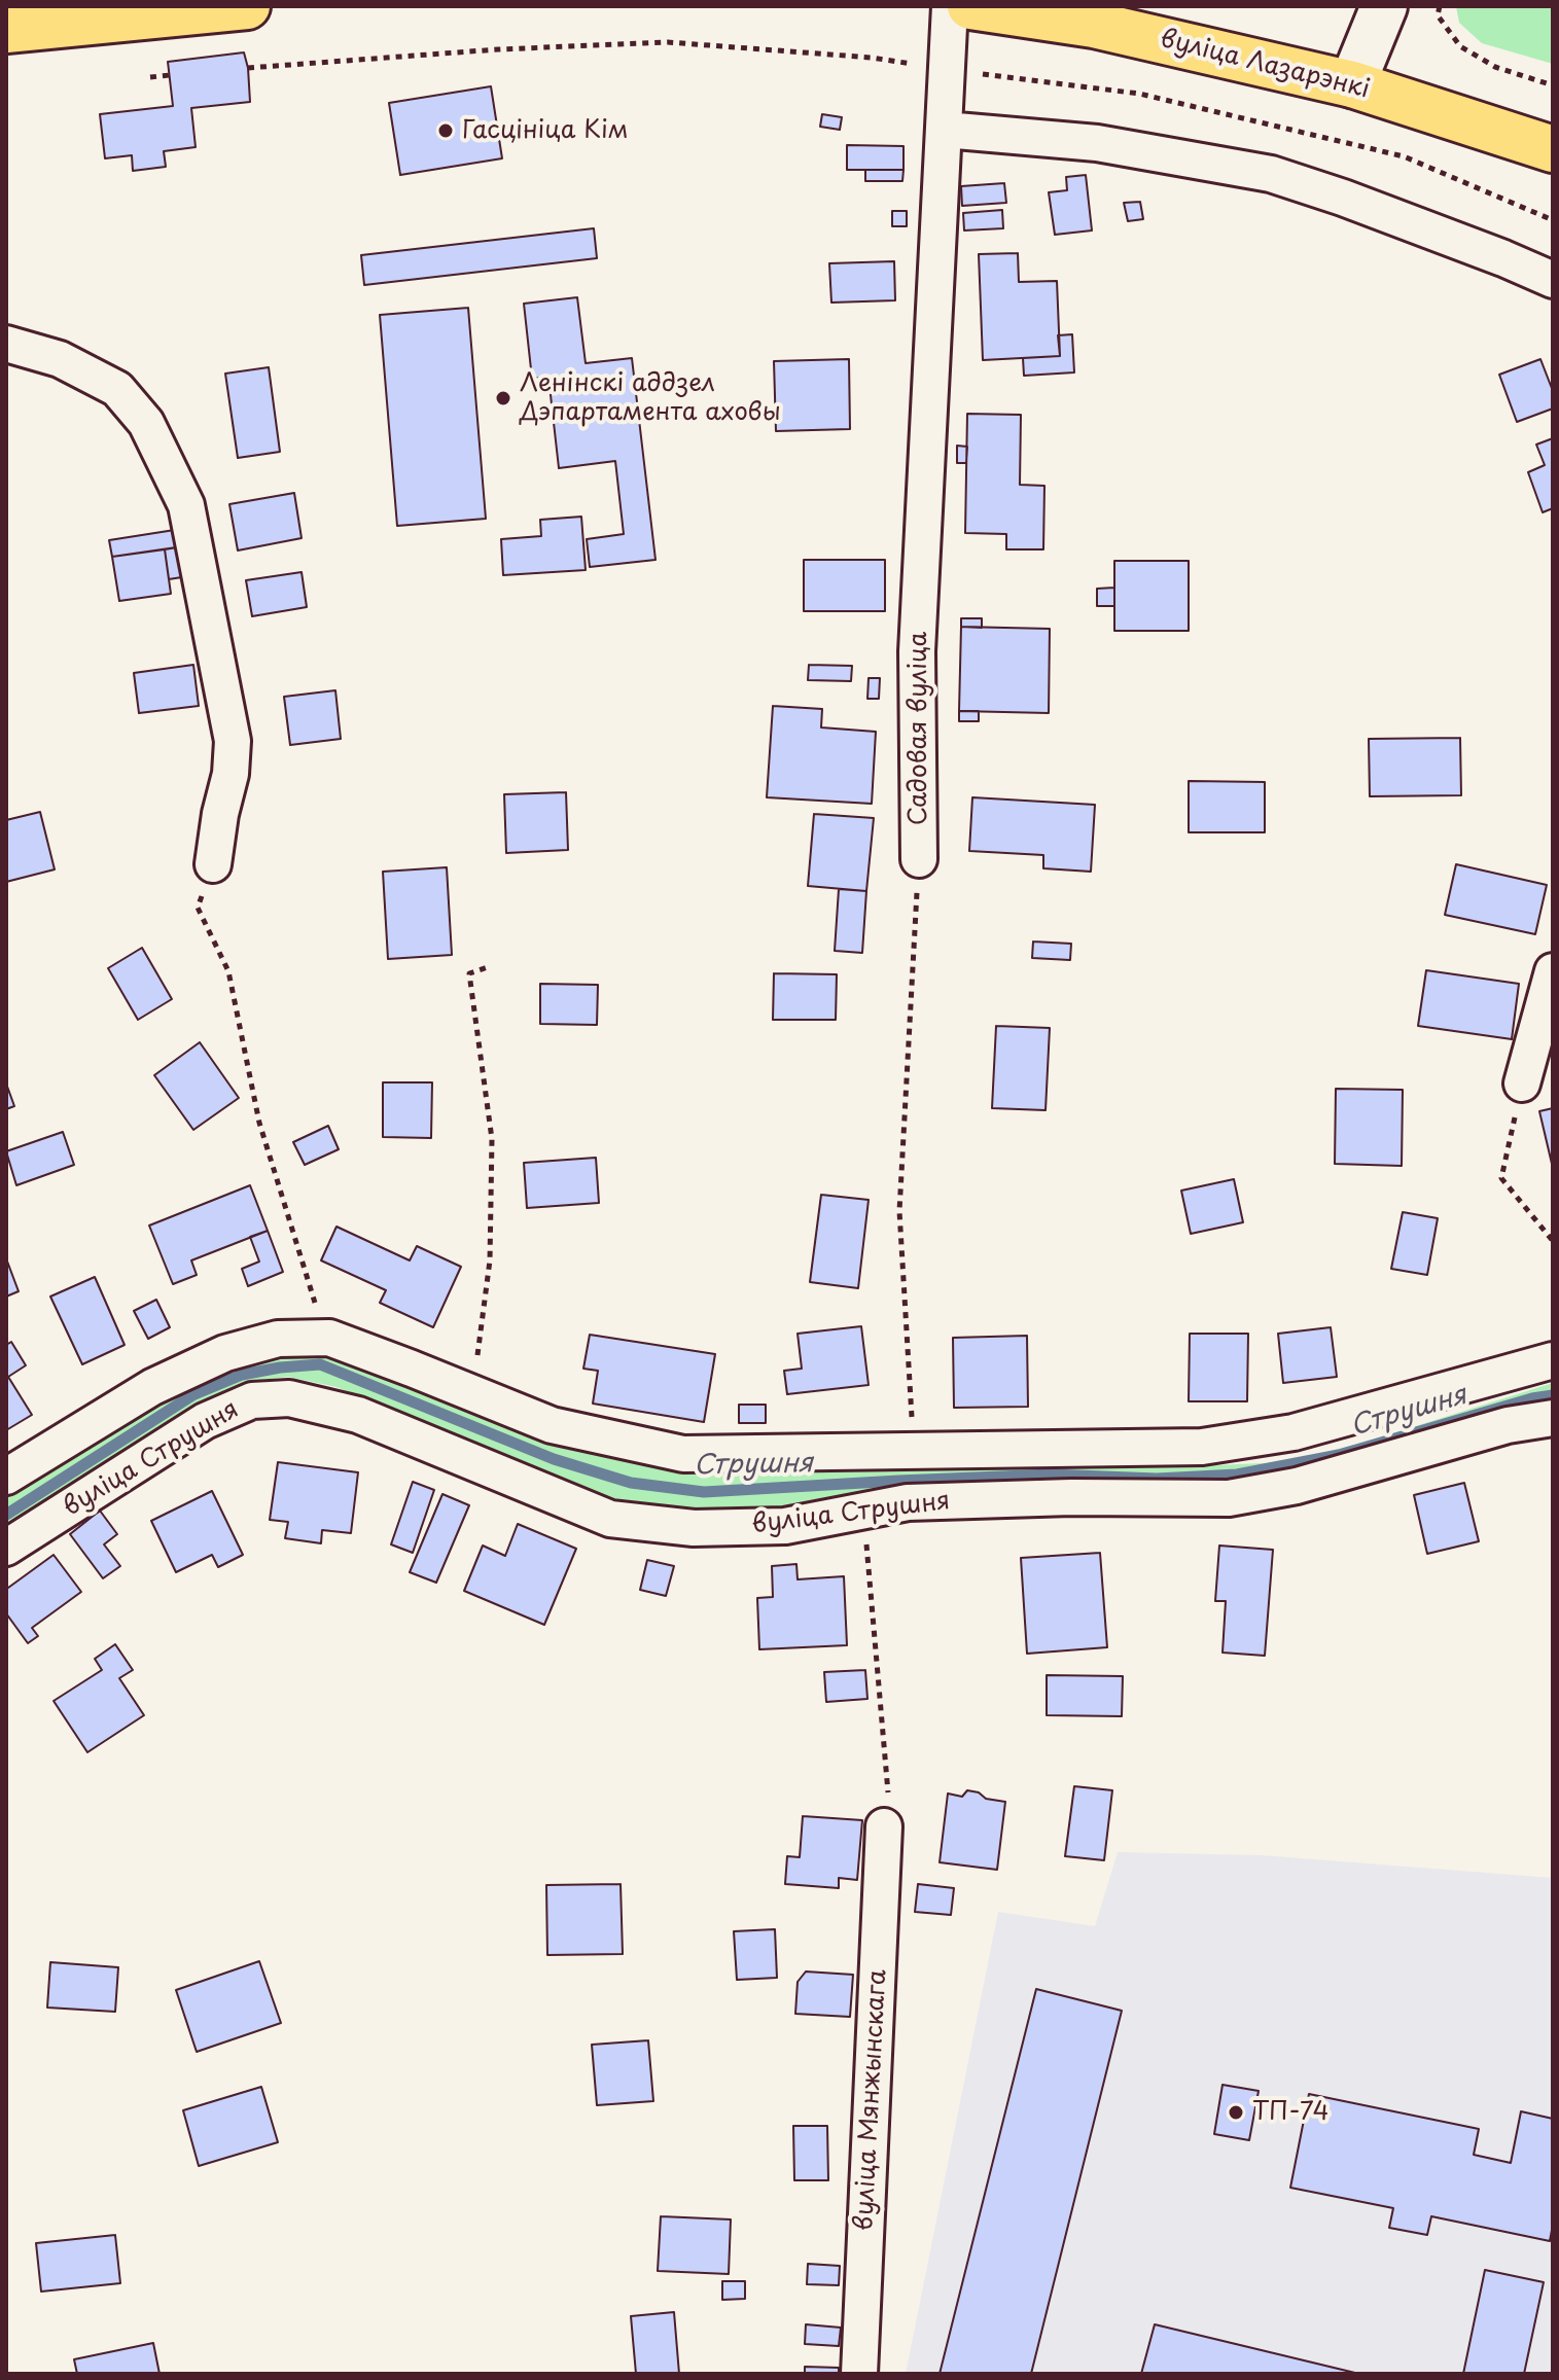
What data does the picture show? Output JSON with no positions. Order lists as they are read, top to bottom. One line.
{"streets":{"main road":["вуліца Лазарэнкі"],"street":["Садовая вуліца","вуліца Струшня","вуліца Мянжынскага"]},"crossings":[["Садовая вуліца","вуліца Струшня"]],"water":["Струшня"],"places":["Гасцініца Кім","Ленінскі аддзел Дэпартамента аховы","ТП-74"]}
